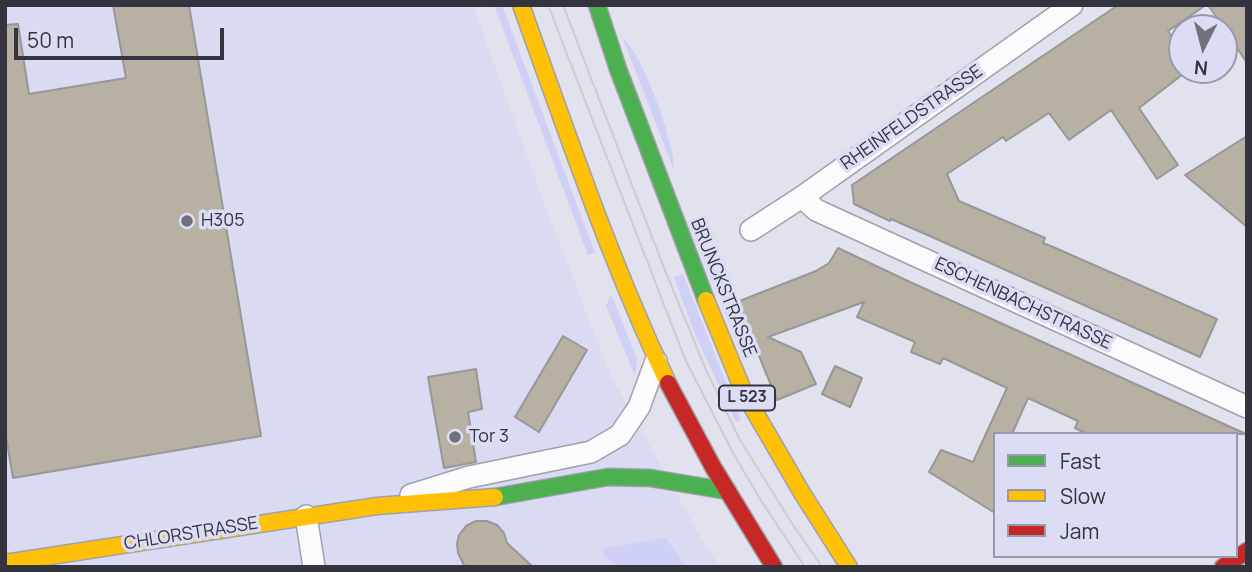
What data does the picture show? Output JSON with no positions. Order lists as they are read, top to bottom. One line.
{"streets":{"main road":["BRUNCKSTRASSE","L 523","CHLORSTRASSE"],"street":["RHEINFELDSTRASSE","ESCHENBACHSTRASSE"]},"crossings":[["RHEINFELDSTRASSE","ESCHENBACHSTRASSE"]],"places":["H305","Tor 3"],"legend":["Fast","Slow","Jam"],"scale_bar":"50 m","north":"bottom"}
